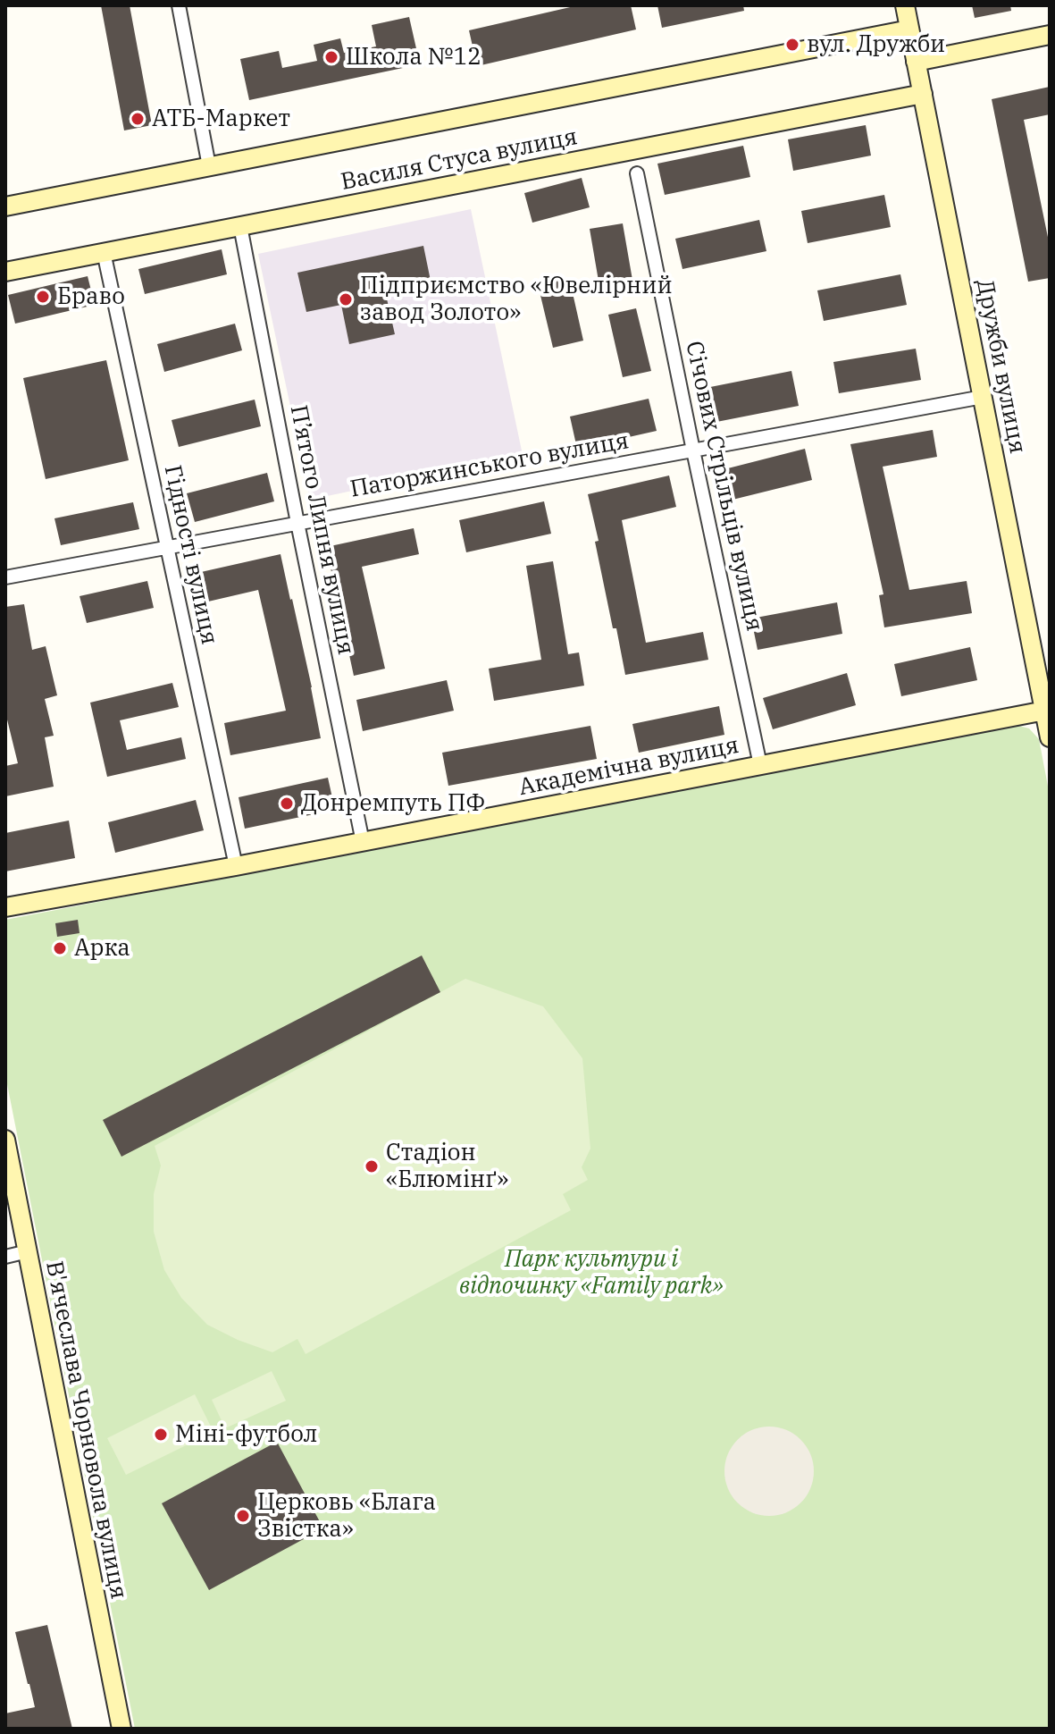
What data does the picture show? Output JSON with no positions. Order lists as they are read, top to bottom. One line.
{"streets":{"street":["Василя Стуса вулиця","Дружби вулиця","Паторжинського вулиця","Січових Стрільців вулиця","П’ятого Липня вулиця","Гідності вулиця","Академічна вулиця","В'ячеслава Чорновола вулиця"]},"crossings":[["Василя Стуса вулиця","Дружби вулиця"],["Василя Стуса вулиця","П’ятого Липня вулиця"],["Василя Стуса вулиця","Гідності вулиця"],["Дружби вулиця","Паторжинського вулиця"],["Дружби вулиця","Академічна вулиця"],["Паторжинського вулиця","Січових Стрільців вулиця"],["Паторжинського вулиця","П’ятого Липня вулиця"],["Паторжинського вулиця","Гідності вулиця"],["Січових Стрільців вулиця","Академічна вулиця"],["П’ятого Липня вулиця","Академічна вулиця"],["Гідності вулиця","Академічна вулиця"]],"parks":["Парк культури і відпочинку «Family park»"],"places":["вул. Дружби","Школа №12","АТБ-Маркет","Браво","Підприємство «Ювелірний завод Золото»","Донремпуть ПФ","Арка","Стадіон «Блюмінґ»","Міні-футбол","Церковь «Блага Звістка»"]}
